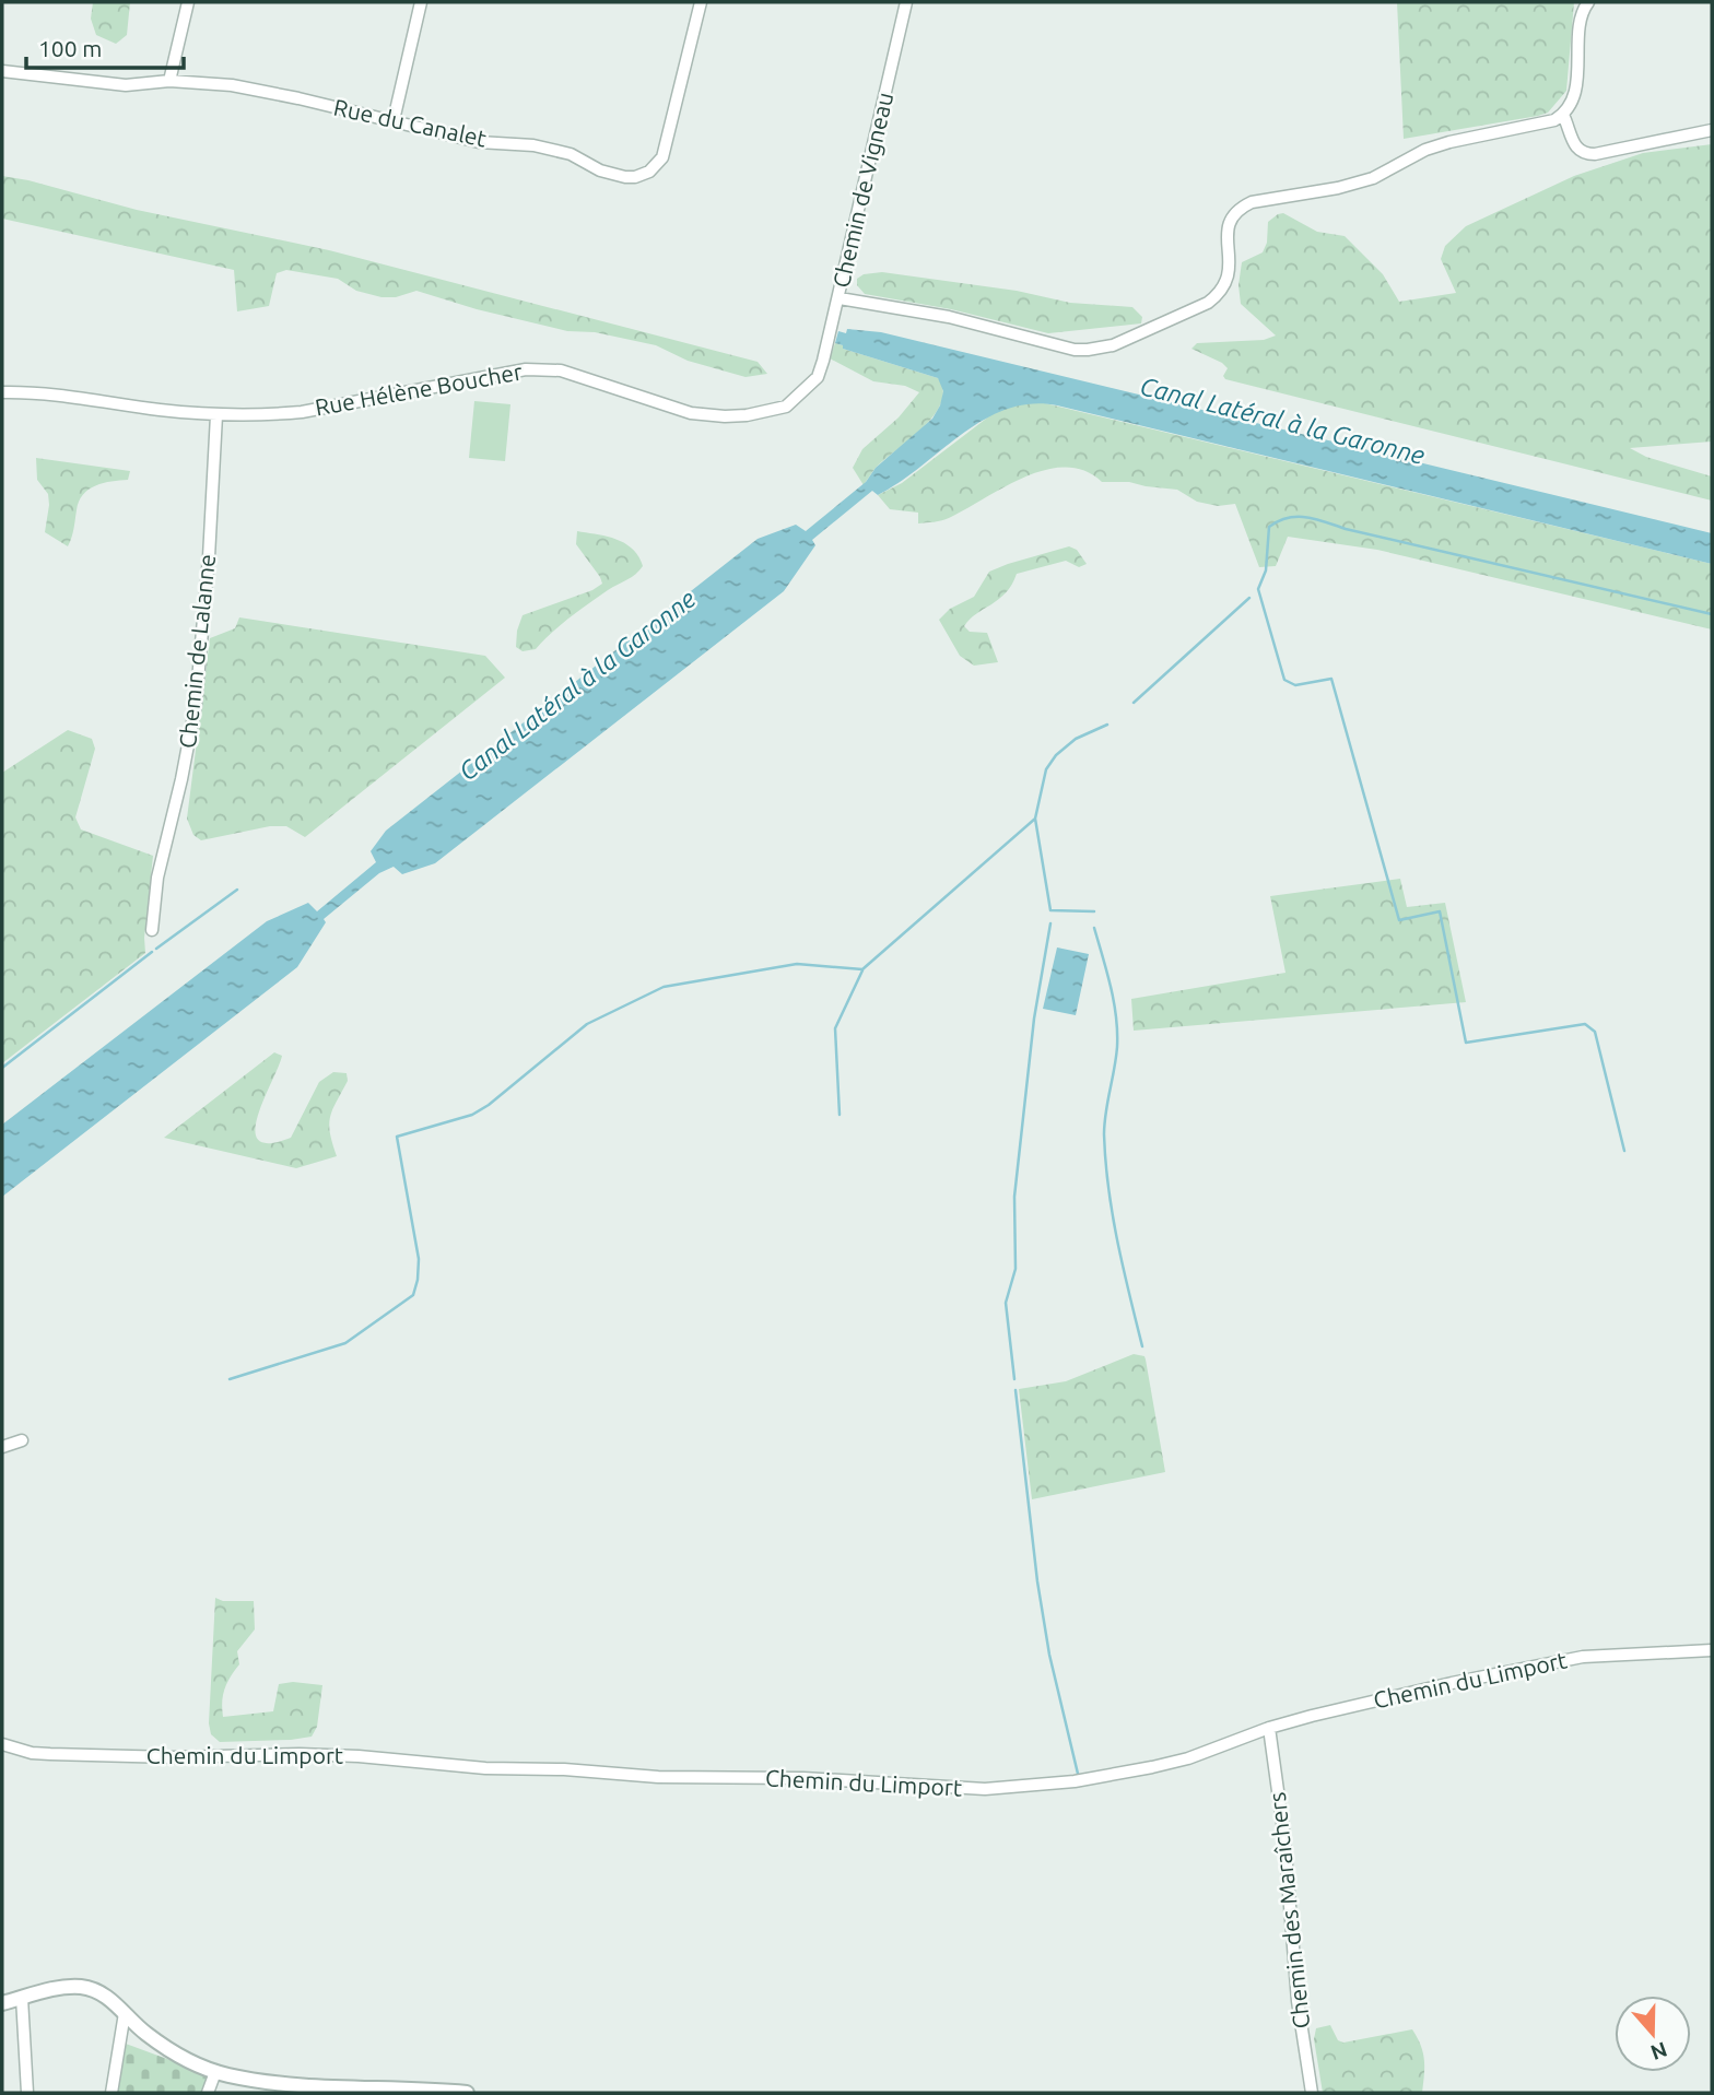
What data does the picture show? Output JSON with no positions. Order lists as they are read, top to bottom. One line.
{"streets":{"street":["Rue du Canalet","Chemin de Vigneau","Rue Hélène Boucher","Chemin de Lalanne","Chemin du Limport","Chemin des Maraîchers"]},"crossings":[["Chemin de Vigneau","Rue Hélène Boucher"],["Rue Hélène Boucher","Chemin de Lalanne"],["Chemin du Limport","Chemin des Maraîchers"]],"water":["Canal Latéral à la Garonne"],"scale_bar":"100 m","north":"bottom"}
